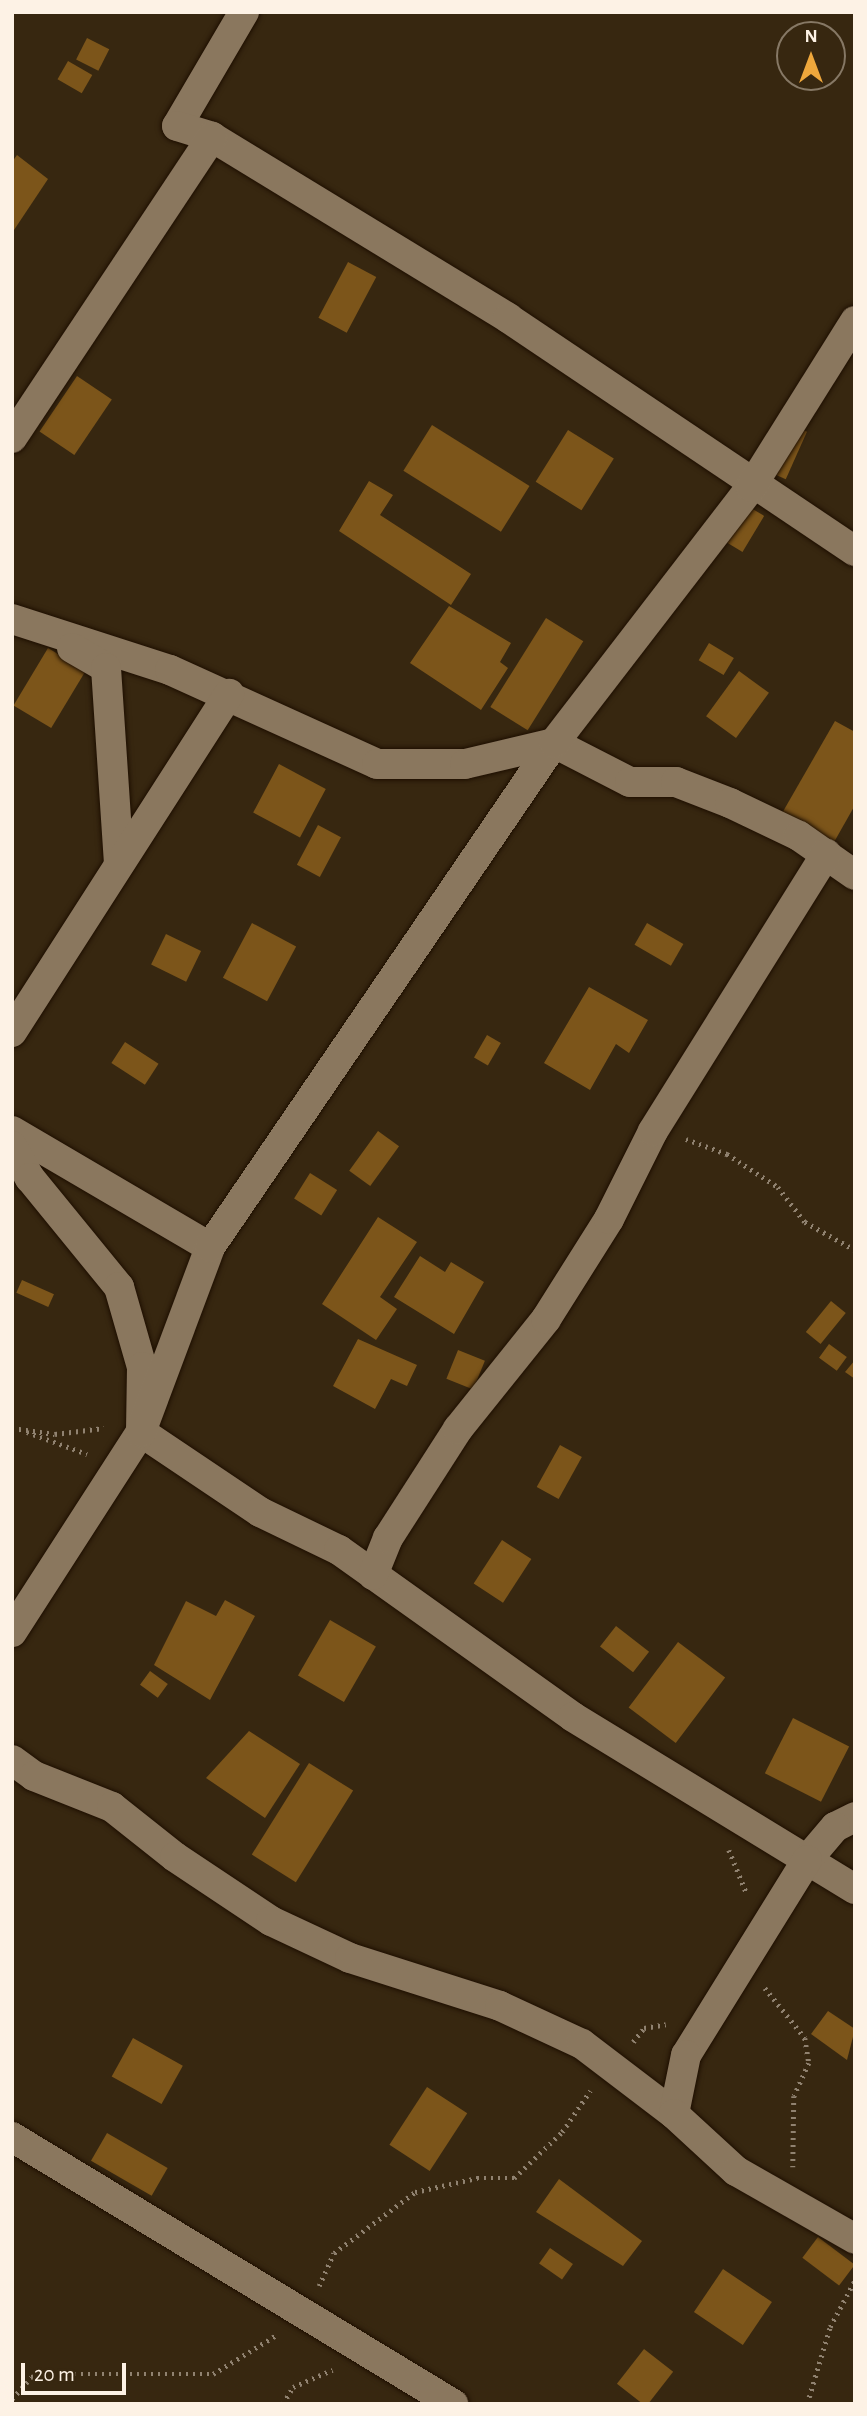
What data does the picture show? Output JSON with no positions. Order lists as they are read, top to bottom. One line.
{"scale_bar":"20 m","north":"top"}
